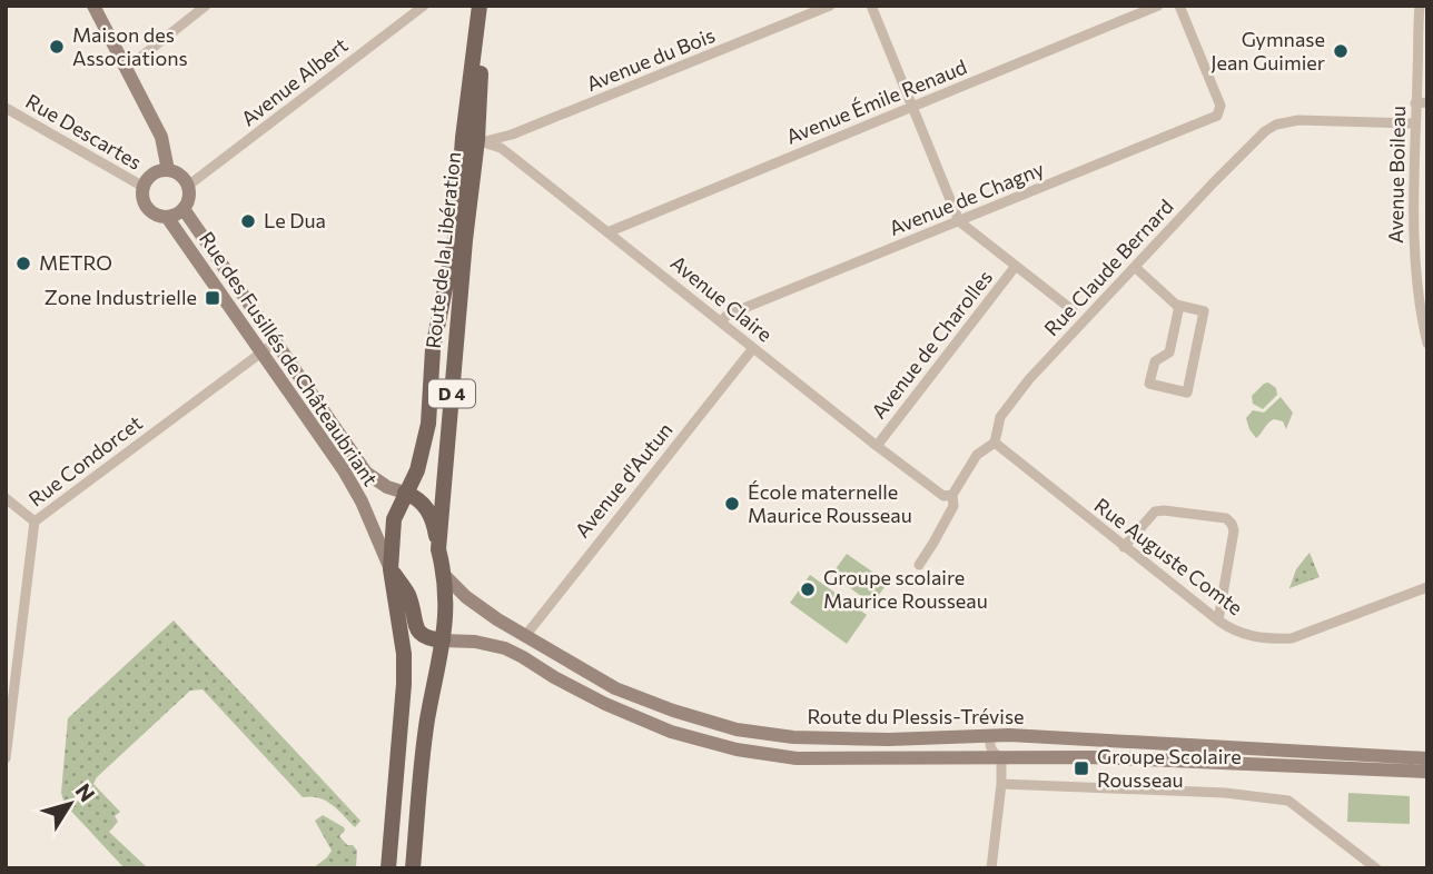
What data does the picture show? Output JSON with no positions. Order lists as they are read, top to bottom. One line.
{"streets":{"main road":["Route de la Libération","Rue des Fusillés de Châteaubriant","D 4","Route du Plessis-Trévise"],"street":["Avenue du Bois","Avenue Albert","Avenue Émile Renaud","Rue Descartes","Avenue Boileau","Avenue de Chagny","Rue Claude Bernard","Avenue Claire","Avenue de Charolles","Rue Condorcet","Avenue d'Autun","Rue Auguste Comte"]},"crossings":[["Avenue du Bois","Route de la Libération"],["Avenue du Bois","Avenue Claire"],["Avenue Albert","Rue Descartes"],["Avenue Albert","Rue des Fusillés de Châteaubriant"],["Avenue Émile Renaud","Avenue Claire"],["Rue Descartes","Rue des Fusillés de Châteaubriant"],["Avenue Boileau","Rue Claude Bernard"],["Avenue de Chagny","Avenue Claire"],["Route de la Libération","Avenue Claire"],["Route de la Libération","Rue des Fusillés de Châteaubriant"],["Route de la Libération","Route du Plessis-Trévise"],["Rue Claude Bernard","Avenue Claire"],["Rue Claude Bernard","Rue Auguste Comte"],["Avenue Claire","Avenue de Charolles"],["Avenue Claire","Avenue d'Autun"],["Rue des Fusillés de Châteaubriant","Rue Condorcet"],["Avenue d'Autun","Route du Plessis-Trévise"]],"places":{"other":["Maison des Associations","Gymnase Jean Guimier","Le Dua","METRO","École maternelle Maurice Rousseau","Groupe scolaire Maurice Rousseau"],"transit":["Zone Industrielle","Groupe Scolaire Rousseau"]},"north":"top right"}
